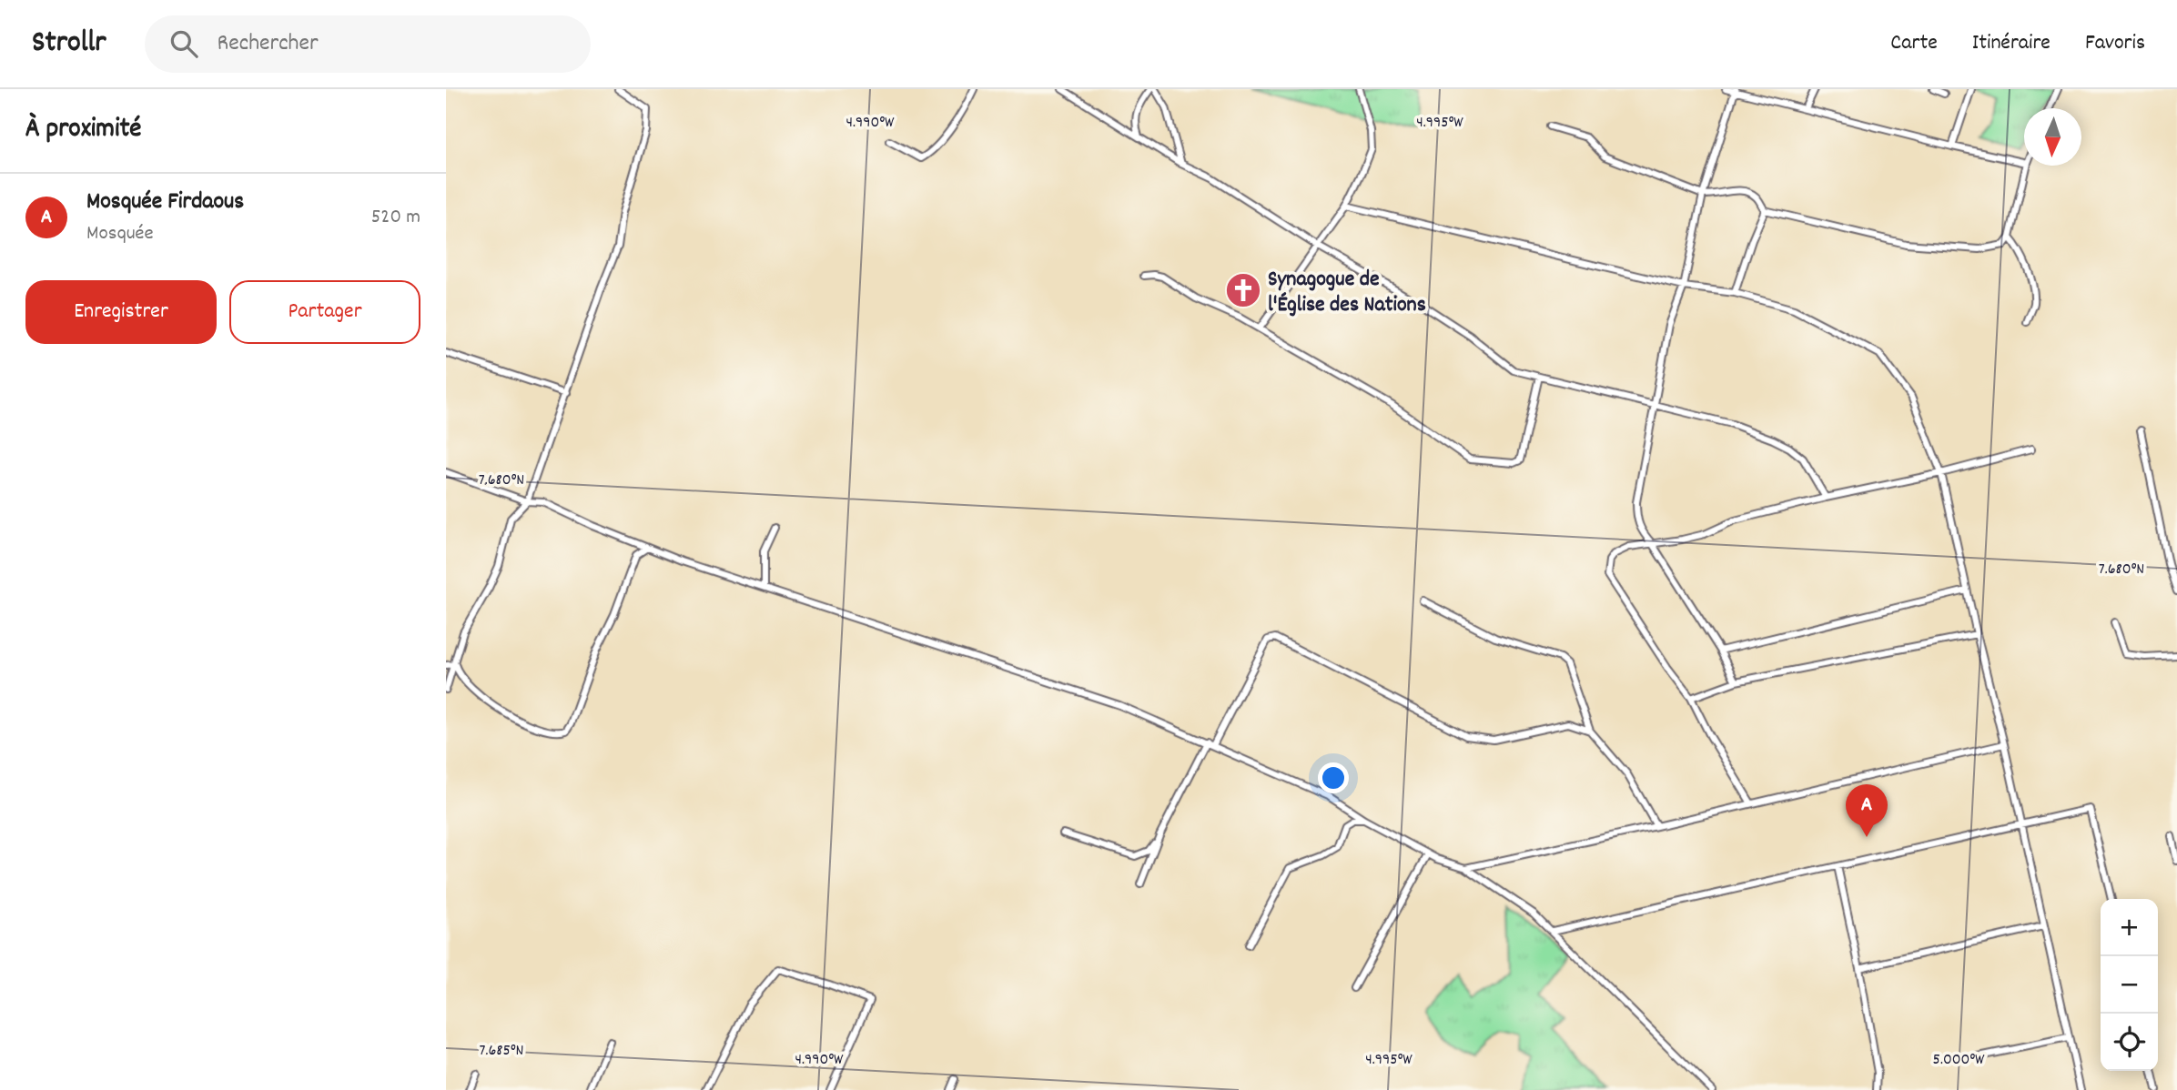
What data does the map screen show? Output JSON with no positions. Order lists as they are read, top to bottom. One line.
{"places":{"church":["Synagogue de l'Église des Nations"]},"north":"bottom","page":{"header":"Strollr","search":"Rechercher","nav":["Carte","Itinéraire","Favoris"],"heading":"À proximité","list":[{"mark":"A","name":"Mosquée Firdaous","note":"Mosquée","value":"520 m"}],"buttons":["Enregistrer","Partager"],"pins":"A","map_buttons":["+","−"]},"coordinates":["4.990°W","4.995°W","7.680°N","7.685°N","5.000°W"]}
